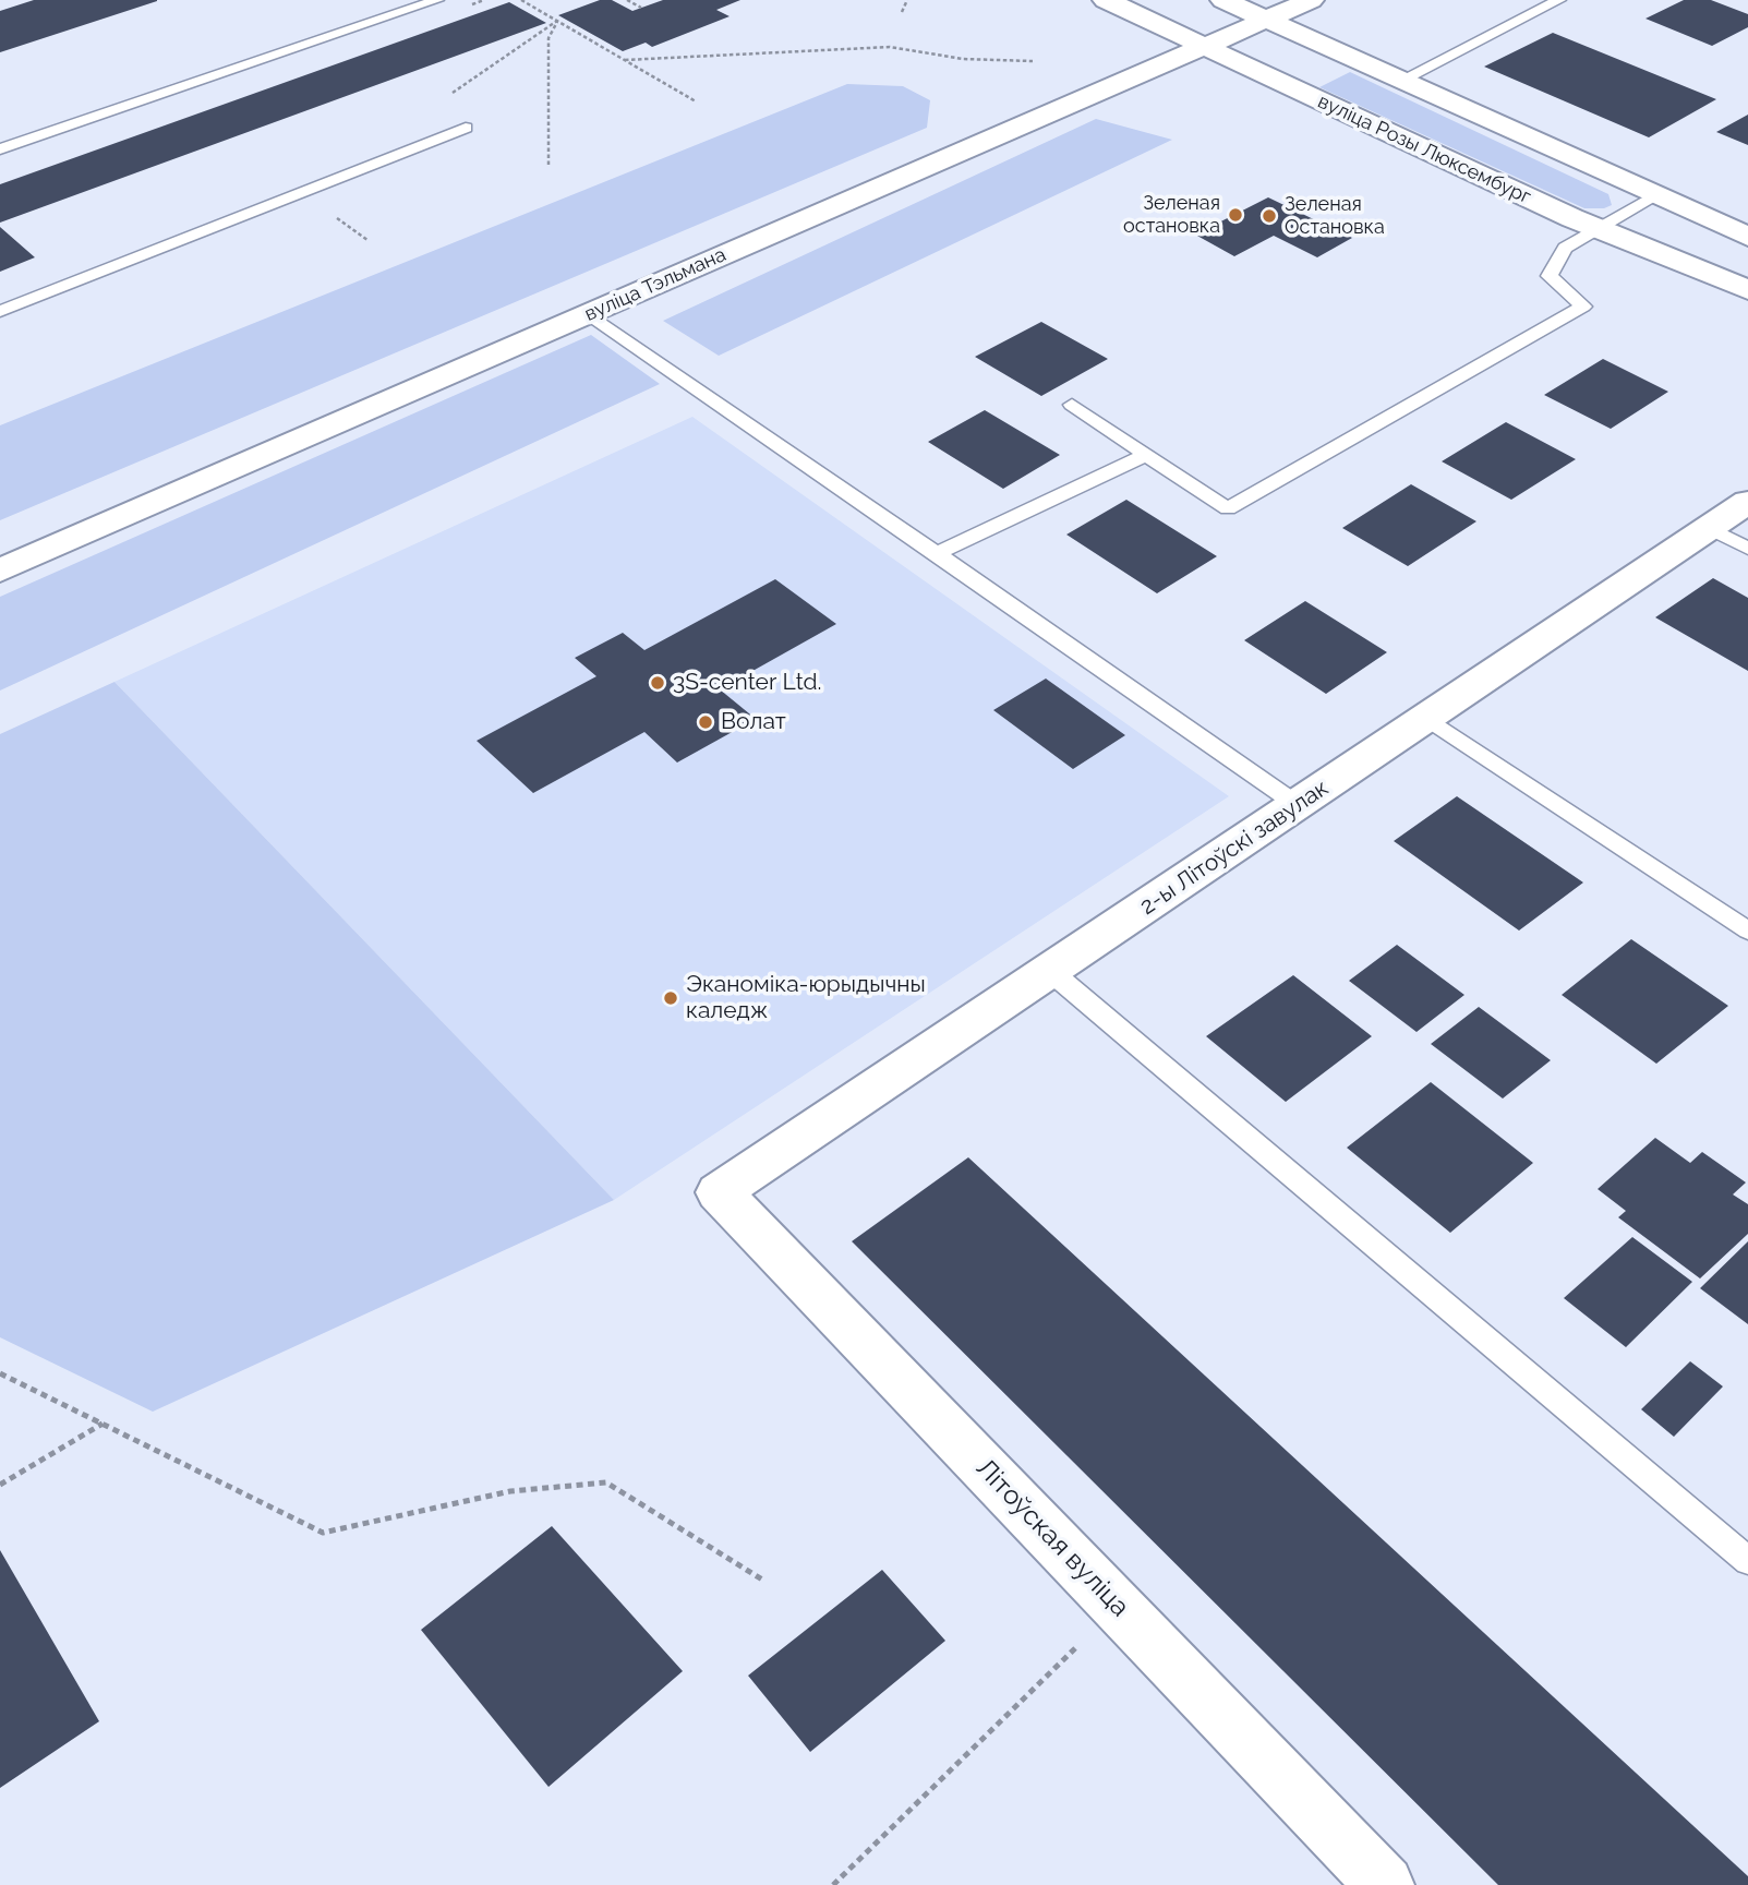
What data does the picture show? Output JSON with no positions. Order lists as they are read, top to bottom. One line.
{"streets":{"street":["вуліца Розы Люксембург","вуліца Тэльмана","2-ы Літоўскі завулак","Літоўская вуліца"]},"crossings":[["вуліца Розы Люксембург","вуліца Тэльмана"],["2-ы Літоўскі завулак","Літоўская вуліца"]],"places":["Зеленая остановка","Зеленая Остановка","3S-center Ltd.","Волат","Эканоміка-юрыдычны каледж"]}
